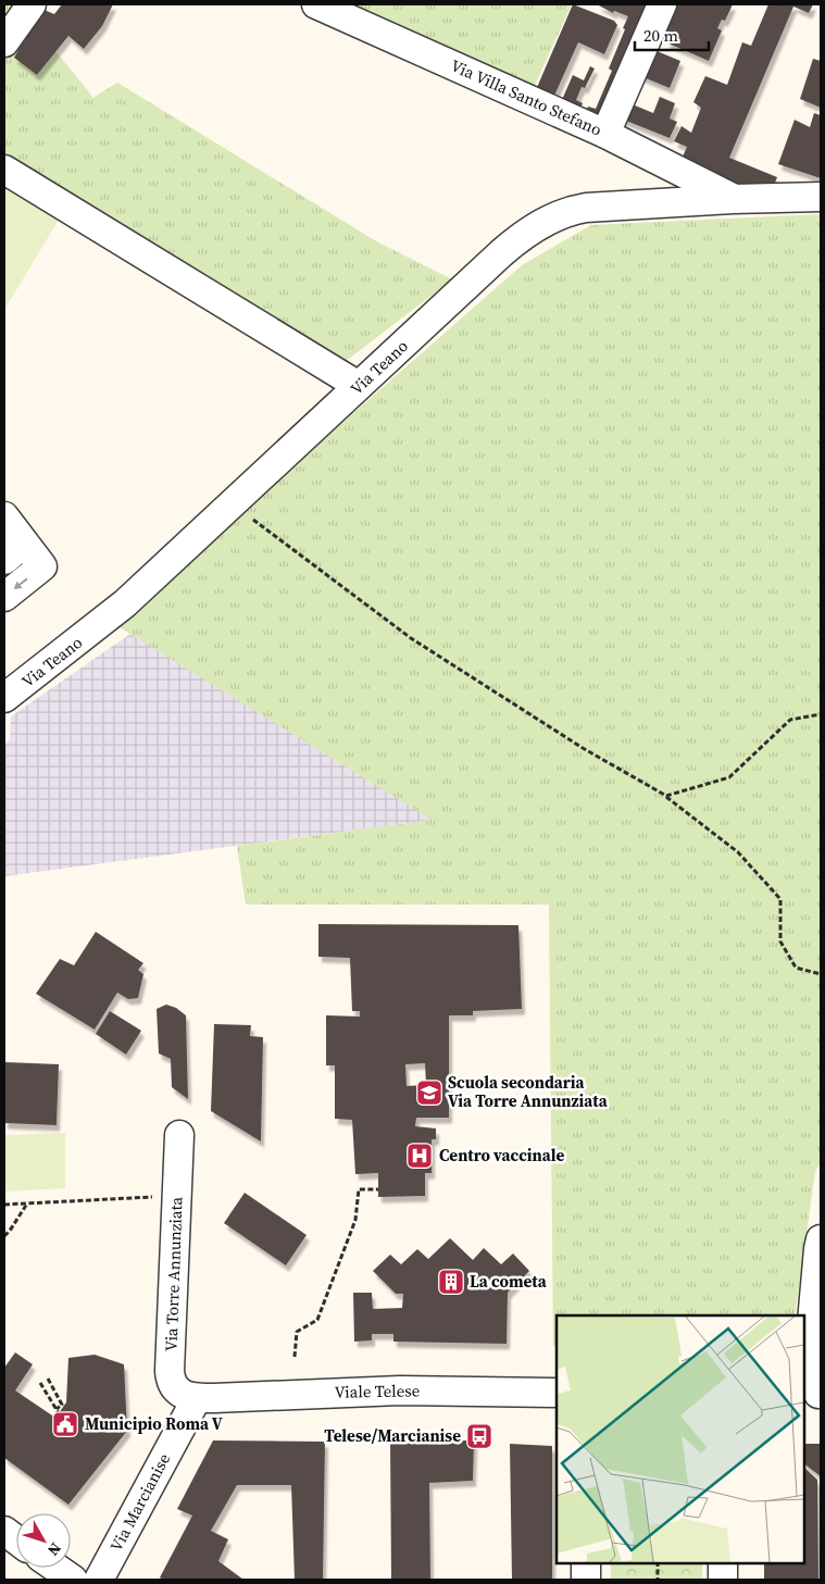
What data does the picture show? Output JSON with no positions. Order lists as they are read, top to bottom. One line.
{"streets":{"street":["Via Villa Santo Stefano","Via Teano","Via Torre Annunziata","Viale Telese","Via Marcianise"]},"crossings":[["Via Villa Santo Stefano","Via Teano"],["Via Torre Annunziata","Viale Telese"],["Via Torre Annunziata","Via Marcianise"],["Viale Telese","Via Marcianise"]],"places":{"school or university":["Scuola secondaria Via Torre Annunziata"],"hospital":["Centro vaccinale"],"building":["La cometa"],"public building":["Municipio Roma V"],"bus stop":["Telese/Marcianise"]},"scale_bar":"20 m","north":"bottom right"}
